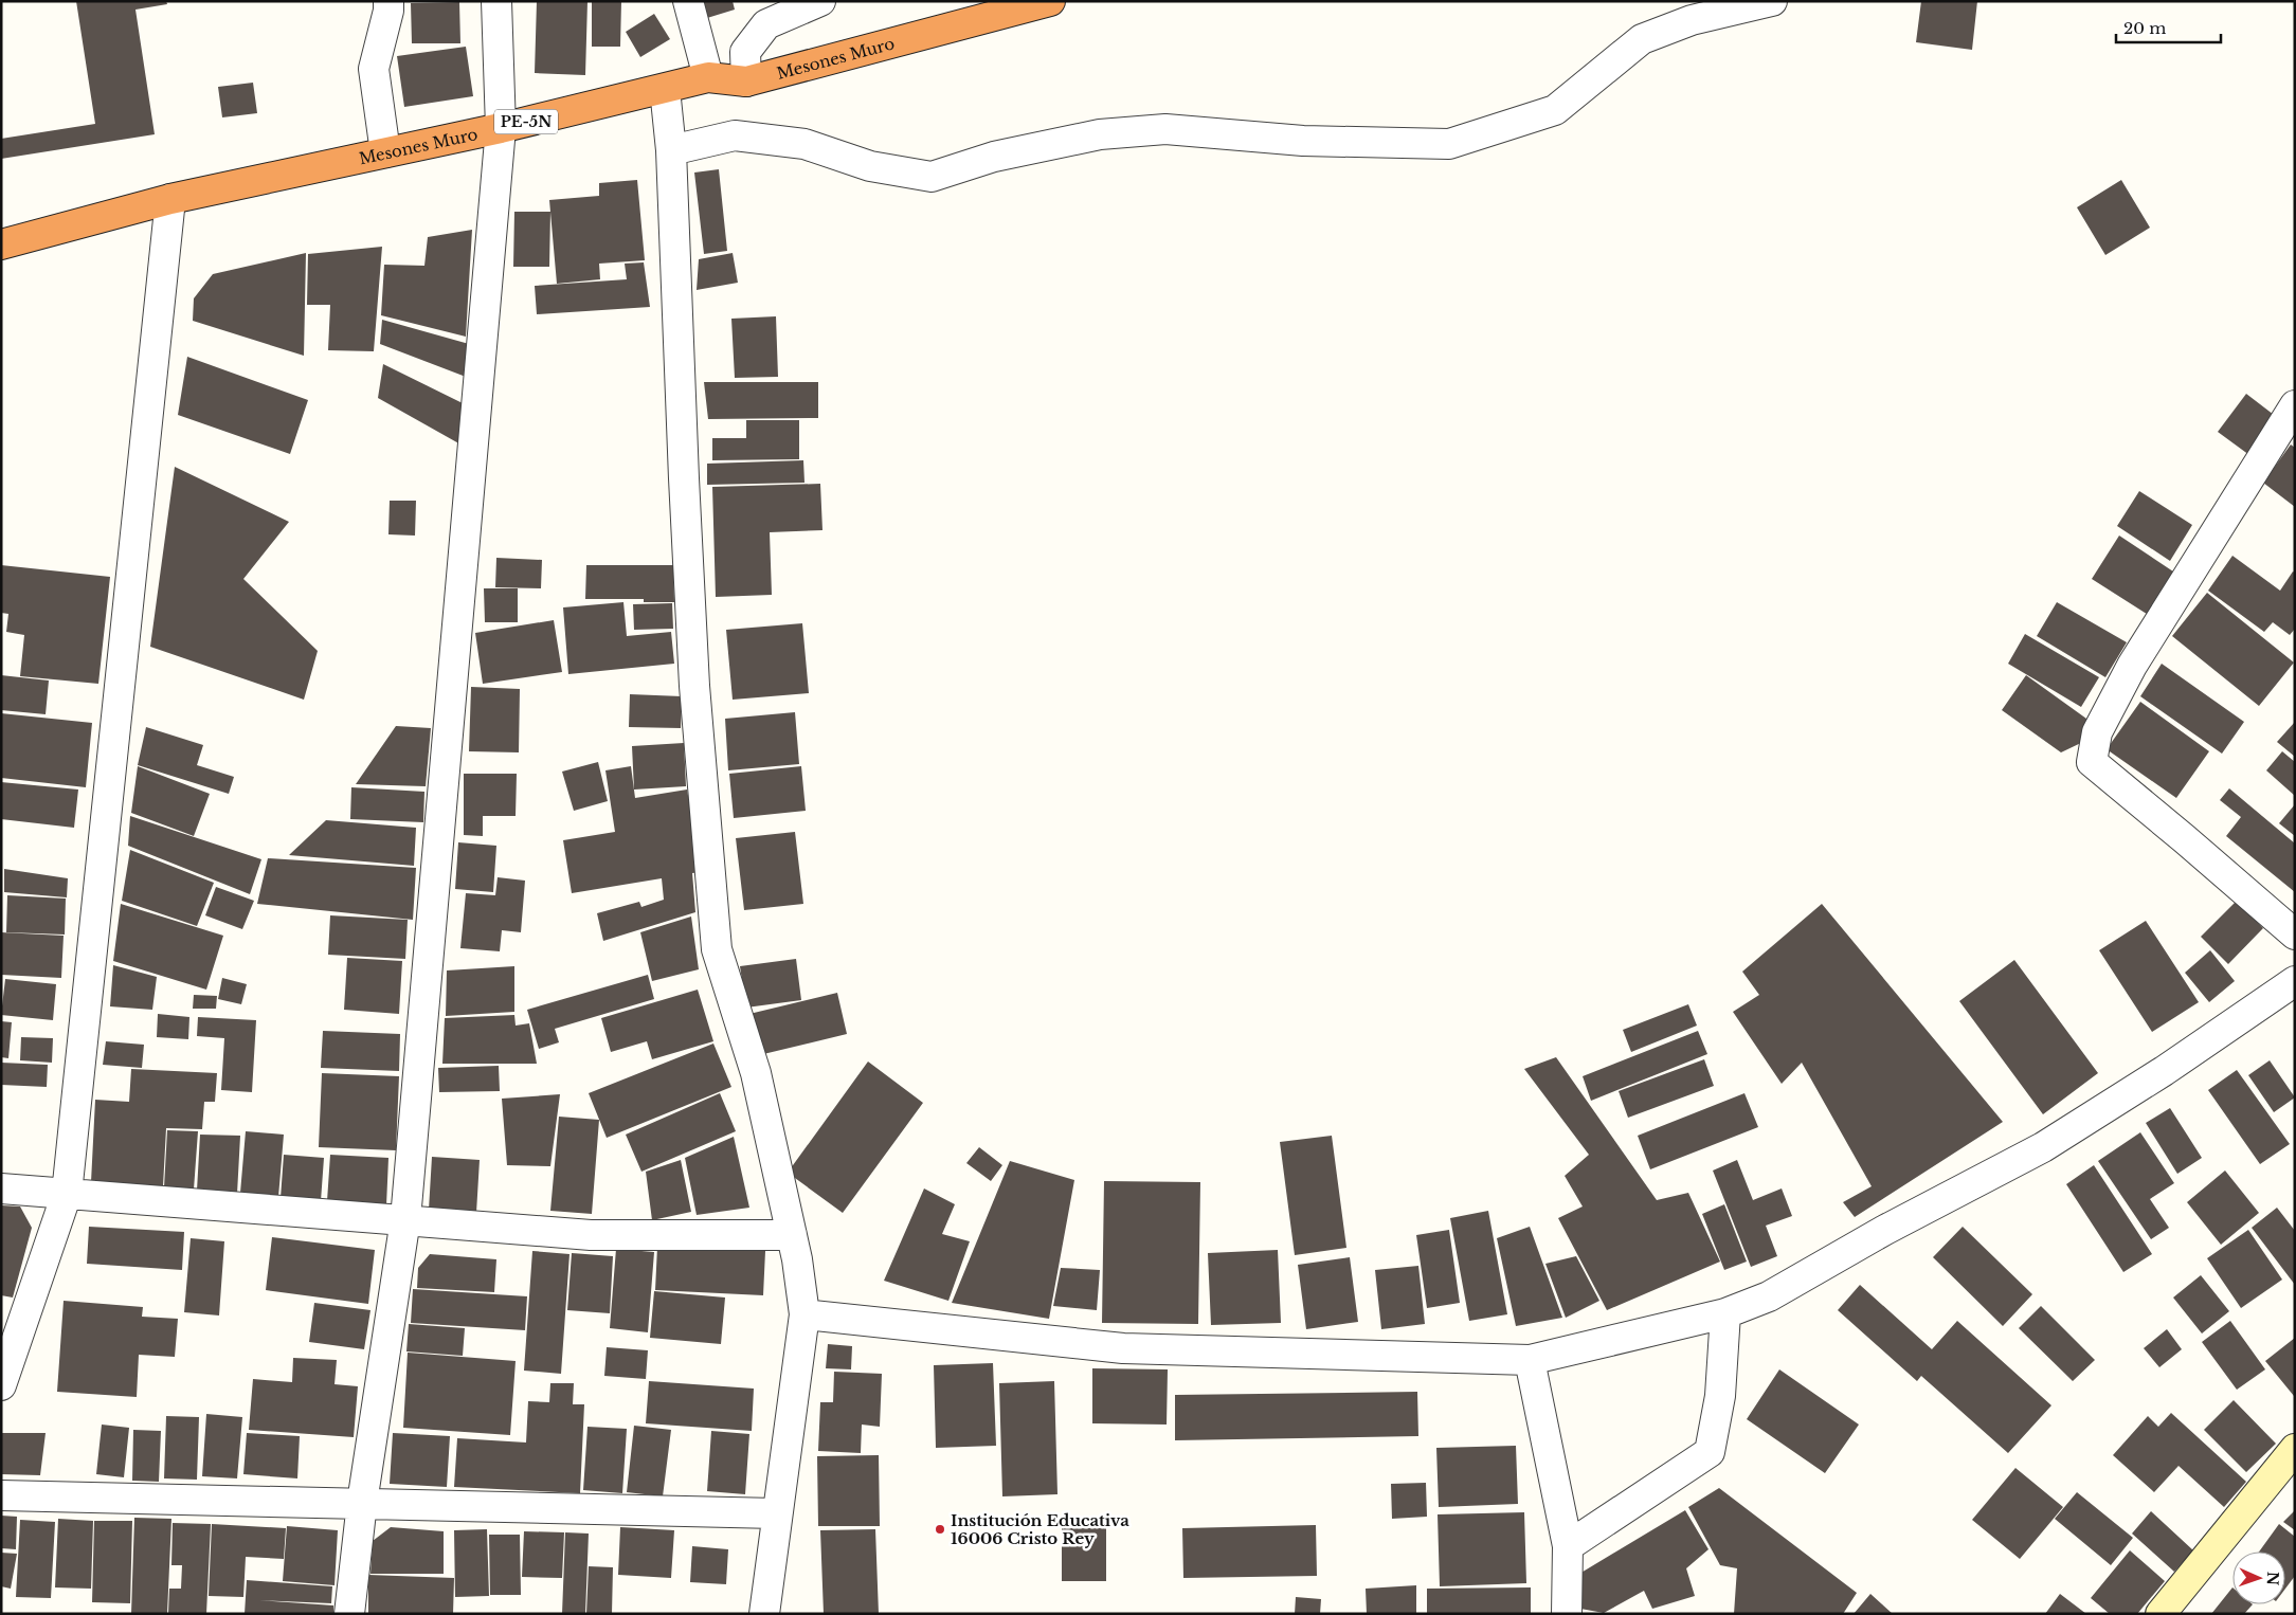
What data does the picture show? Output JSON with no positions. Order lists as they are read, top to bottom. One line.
{"streets":{"highway":["Mesones Muro","PE-5N"]},"places":["Institución Educativa 16006 Cristo Rey"],"scale_bar":"20 m","north":"right"}
